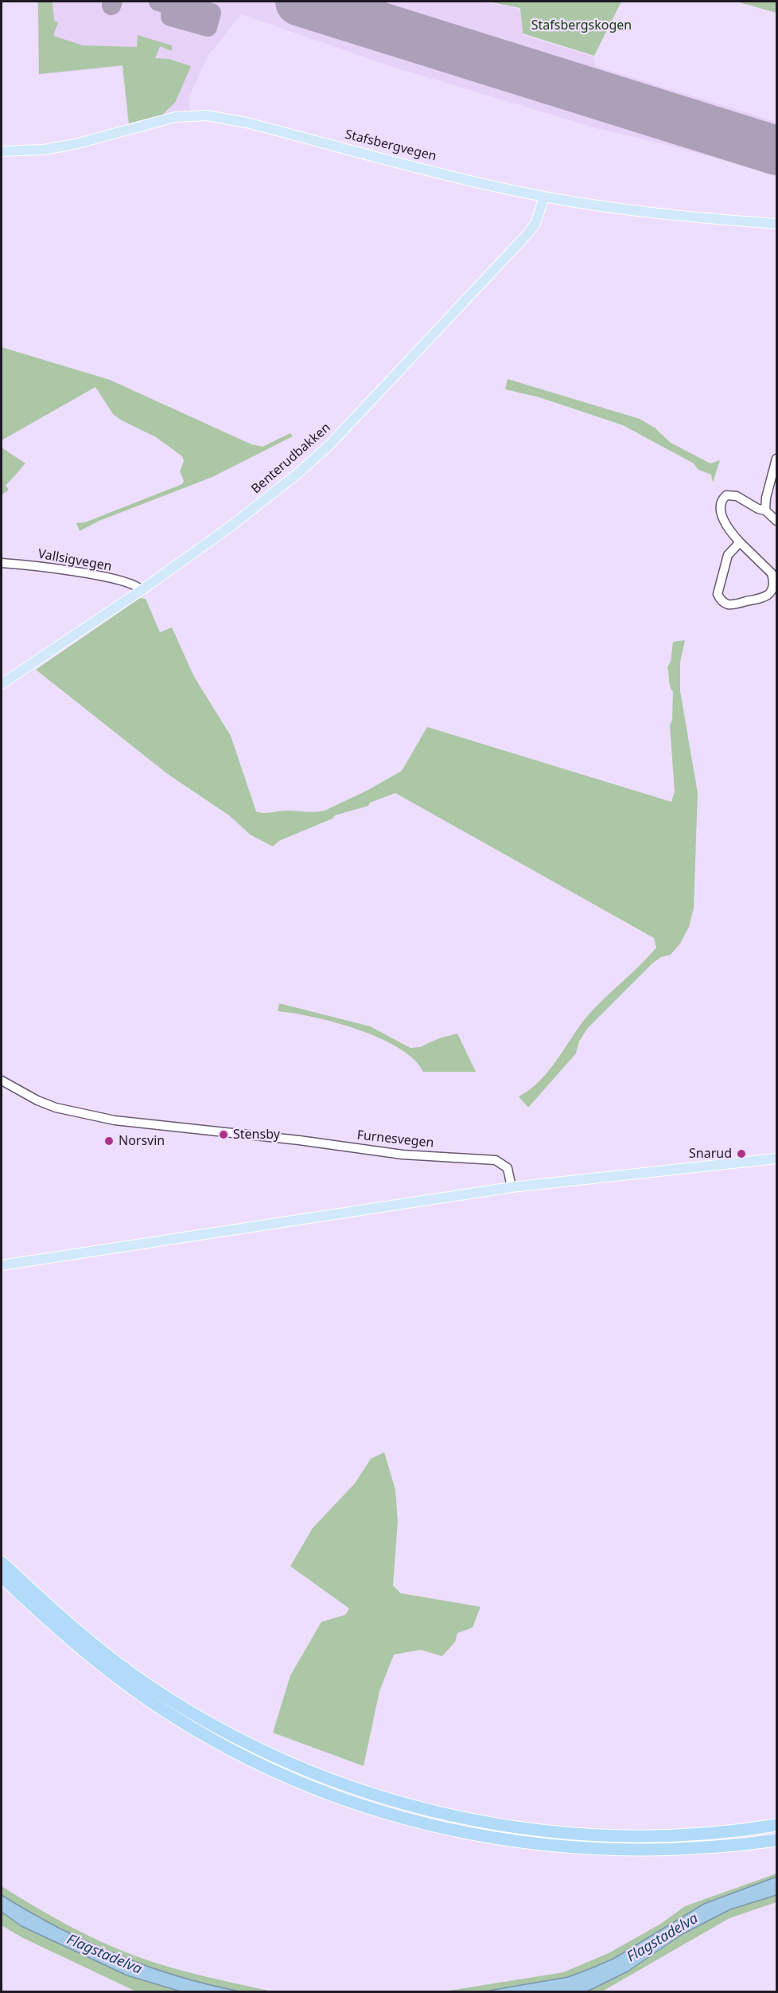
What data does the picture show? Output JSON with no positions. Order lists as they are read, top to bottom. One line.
{"streets":{"main road":["Stafsbergvegen","Benterudbakken"],"street":["Vallsigvegen","Furnesvegen"]},"crossings":[["Stafsbergvegen","Benterudbakken"],["Benterudbakken","Vallsigvegen"]],"water":["Flagstadelva"],"parks":["Stafsbergskogen"],"places":["Stensby","Norsvin","Snarud"]}
